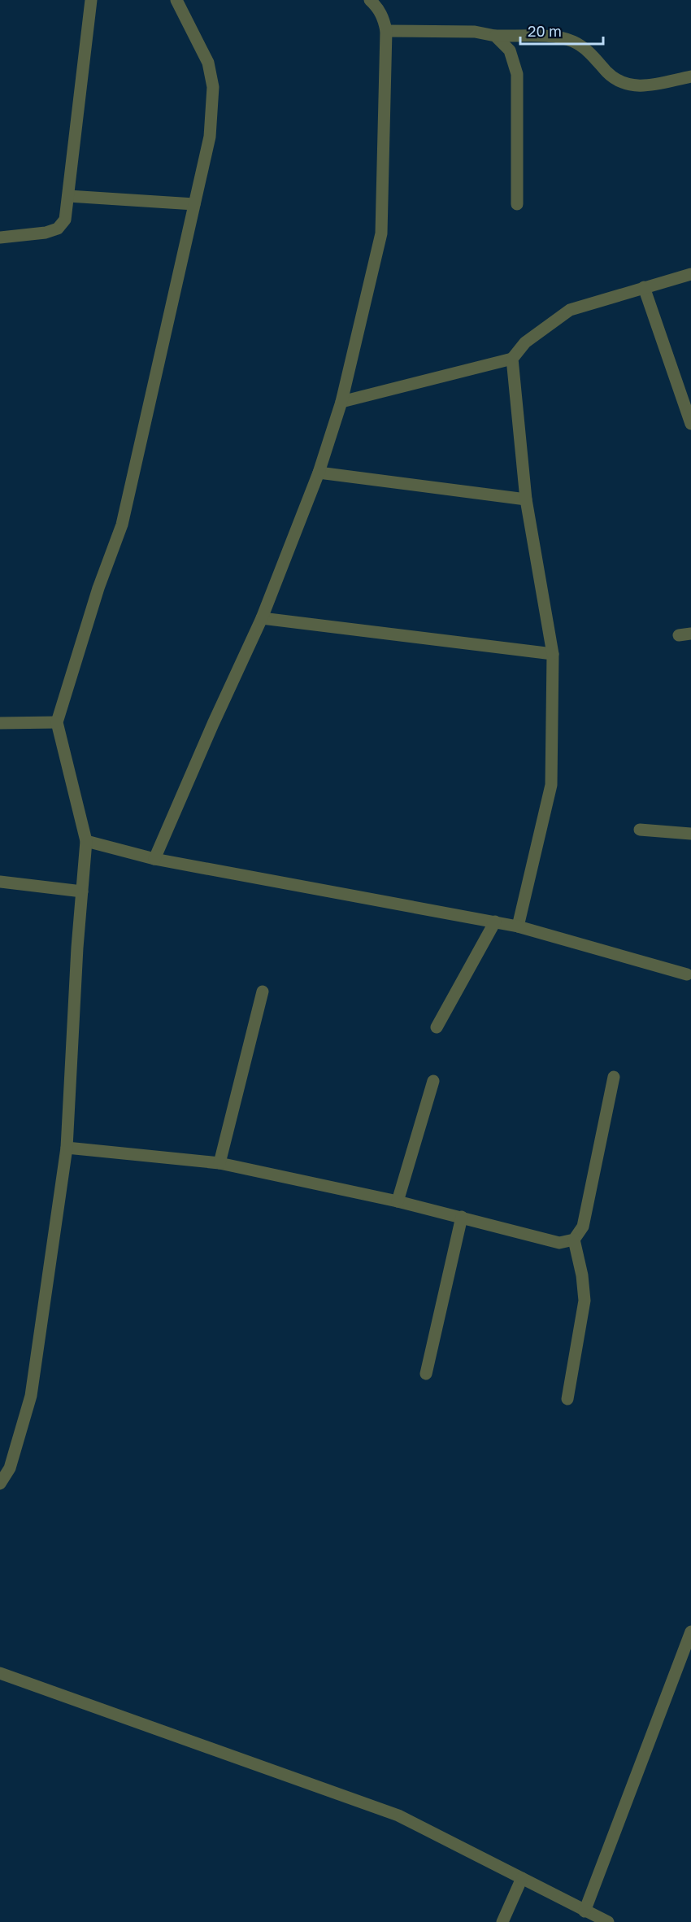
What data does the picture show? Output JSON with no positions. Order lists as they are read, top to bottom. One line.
{"scale_bar":"20 m"}
